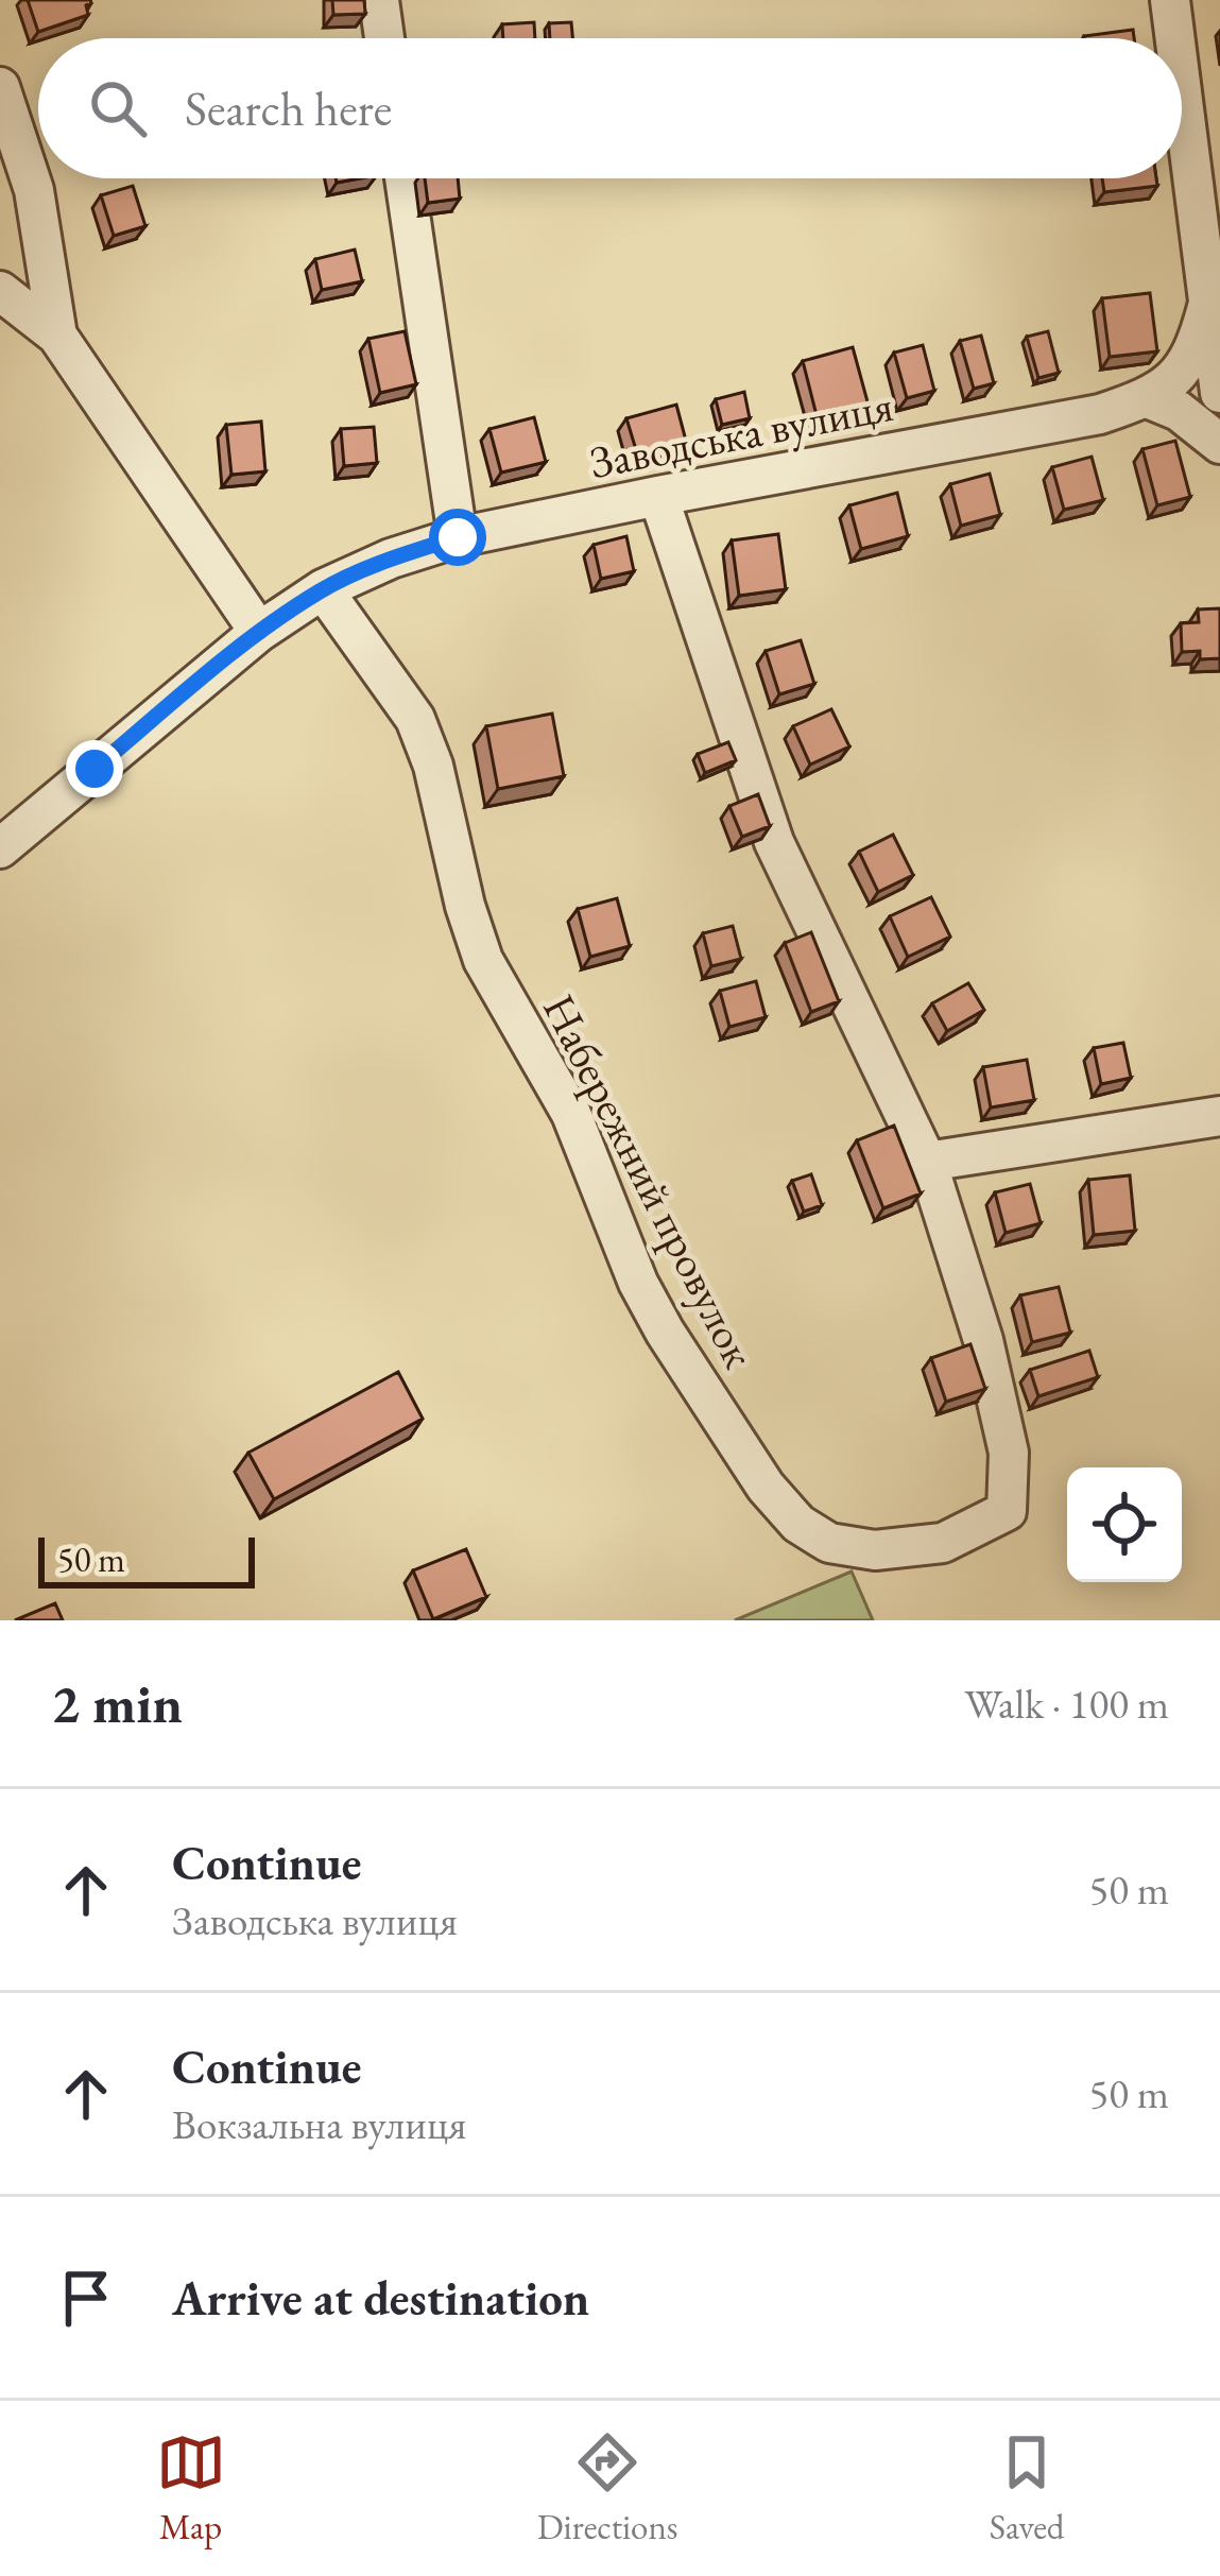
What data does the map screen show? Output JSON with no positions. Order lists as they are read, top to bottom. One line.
{"streets":{"street":["Заводська вулиця","Набережний провулок"]},"crossings":[["Заводська вулиця","Набережний провулок"]],"scale_bar":"50 m","page":{"search":"Search here","scale":"50 m","heading":["2 min","Walk · 100 m"],"list":[["Continue","Заводська вулиця","50 m"],["Continue","Вокзальна вулиця","50 m"],"Arrive at destination"],"nav":["Map","Directions","Saved"]}}
